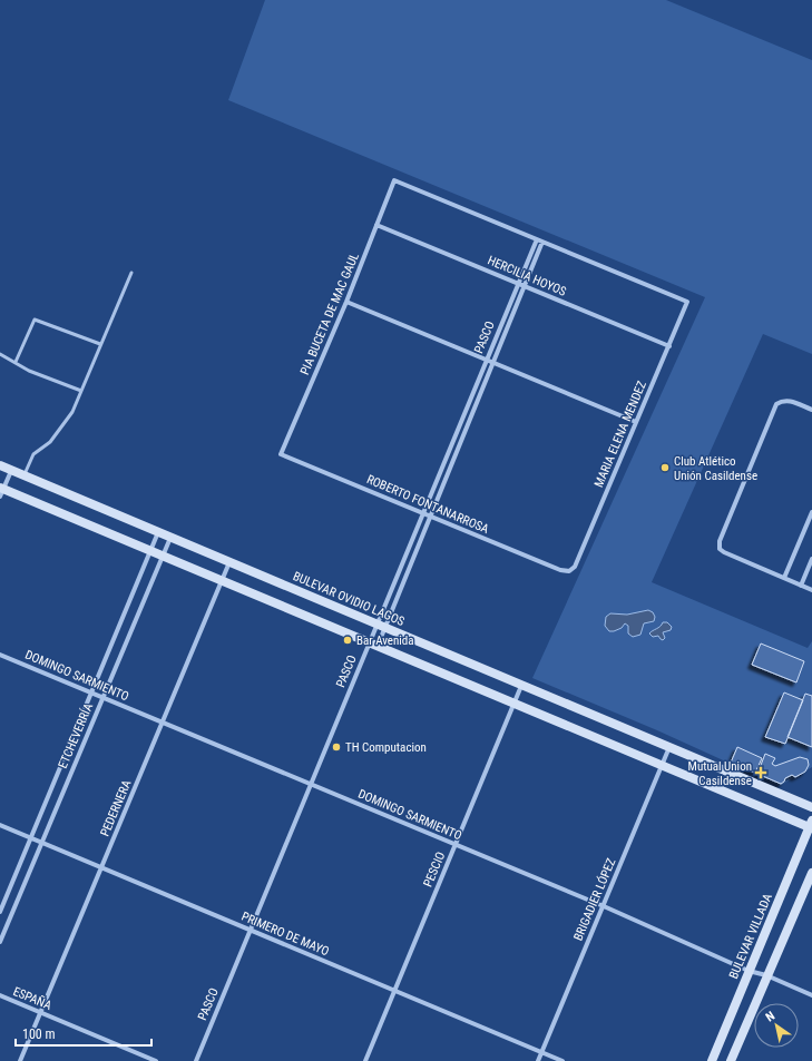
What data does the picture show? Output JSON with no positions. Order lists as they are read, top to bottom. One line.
{"streets":{"main road":["BULEVAR OVIDIO LAGOS","BULEVAR VILLADA"],"street":["HERCILIA HOYOS","PIA BUCETA DE MAC GAUL","PASCO","MARIA ELENA MENDEZ","ROBERTO FONTANARROSA","DOMINGO SARMIENTO","ETCHEVERRÍA","PEDERNERA","PESCIO","BRIGADIER LÓPEZ","PRIMERO DE MAYO","ESPAÑA"]},"crossings":[["HERCILIA HOYOS","PIA BUCETA DE MAC GAUL"],["HERCILIA HOYOS","PASCO"],["HERCILIA HOYOS","MARIA ELENA MENDEZ"],["PIA BUCETA DE MAC GAUL","PASCO"],["PIA BUCETA DE MAC GAUL","ROBERTO FONTANARROSA"],["PASCO","MARIA ELENA MENDEZ"],["PASCO","ROBERTO FONTANARROSA"],["PASCO","BULEVAR OVIDIO LAGOS"],["PASCO","DOMINGO SARMIENTO"],["PASCO","PRIMERO DE MAYO"],["MARIA ELENA MENDEZ","ROBERTO FONTANARROSA"],["BULEVAR OVIDIO LAGOS","ETCHEVERRÍA"],["BULEVAR OVIDIO LAGOS","PEDERNERA"],["BULEVAR OVIDIO LAGOS","PESCIO"],["BULEVAR OVIDIO LAGOS","BRIGADIER LÓPEZ"],["DOMINGO SARMIENTO","ETCHEVERRÍA"],["DOMINGO SARMIENTO","PEDERNERA"],["DOMINGO SARMIENTO","PESCIO"],["DOMINGO SARMIENTO","BRIGADIER LÓPEZ"],["DOMINGO SARMIENTO","BULEVAR VILLADA"],["ETCHEVERRÍA","PRIMERO DE MAYO"],["PEDERNERA","PRIMERO DE MAYO"],["PEDERNERA","ESPAÑA"],["PESCIO","PRIMERO DE MAYO"],["BRIGADIER LÓPEZ","PRIMERO DE MAYO"]],"places":{"other":["Club Atlético Unión Casildense","Bar Avenida","TH Computacion"],"health":["Mutual Union Casildense"]},"scale_bar":"100 m","north":"top left"}
